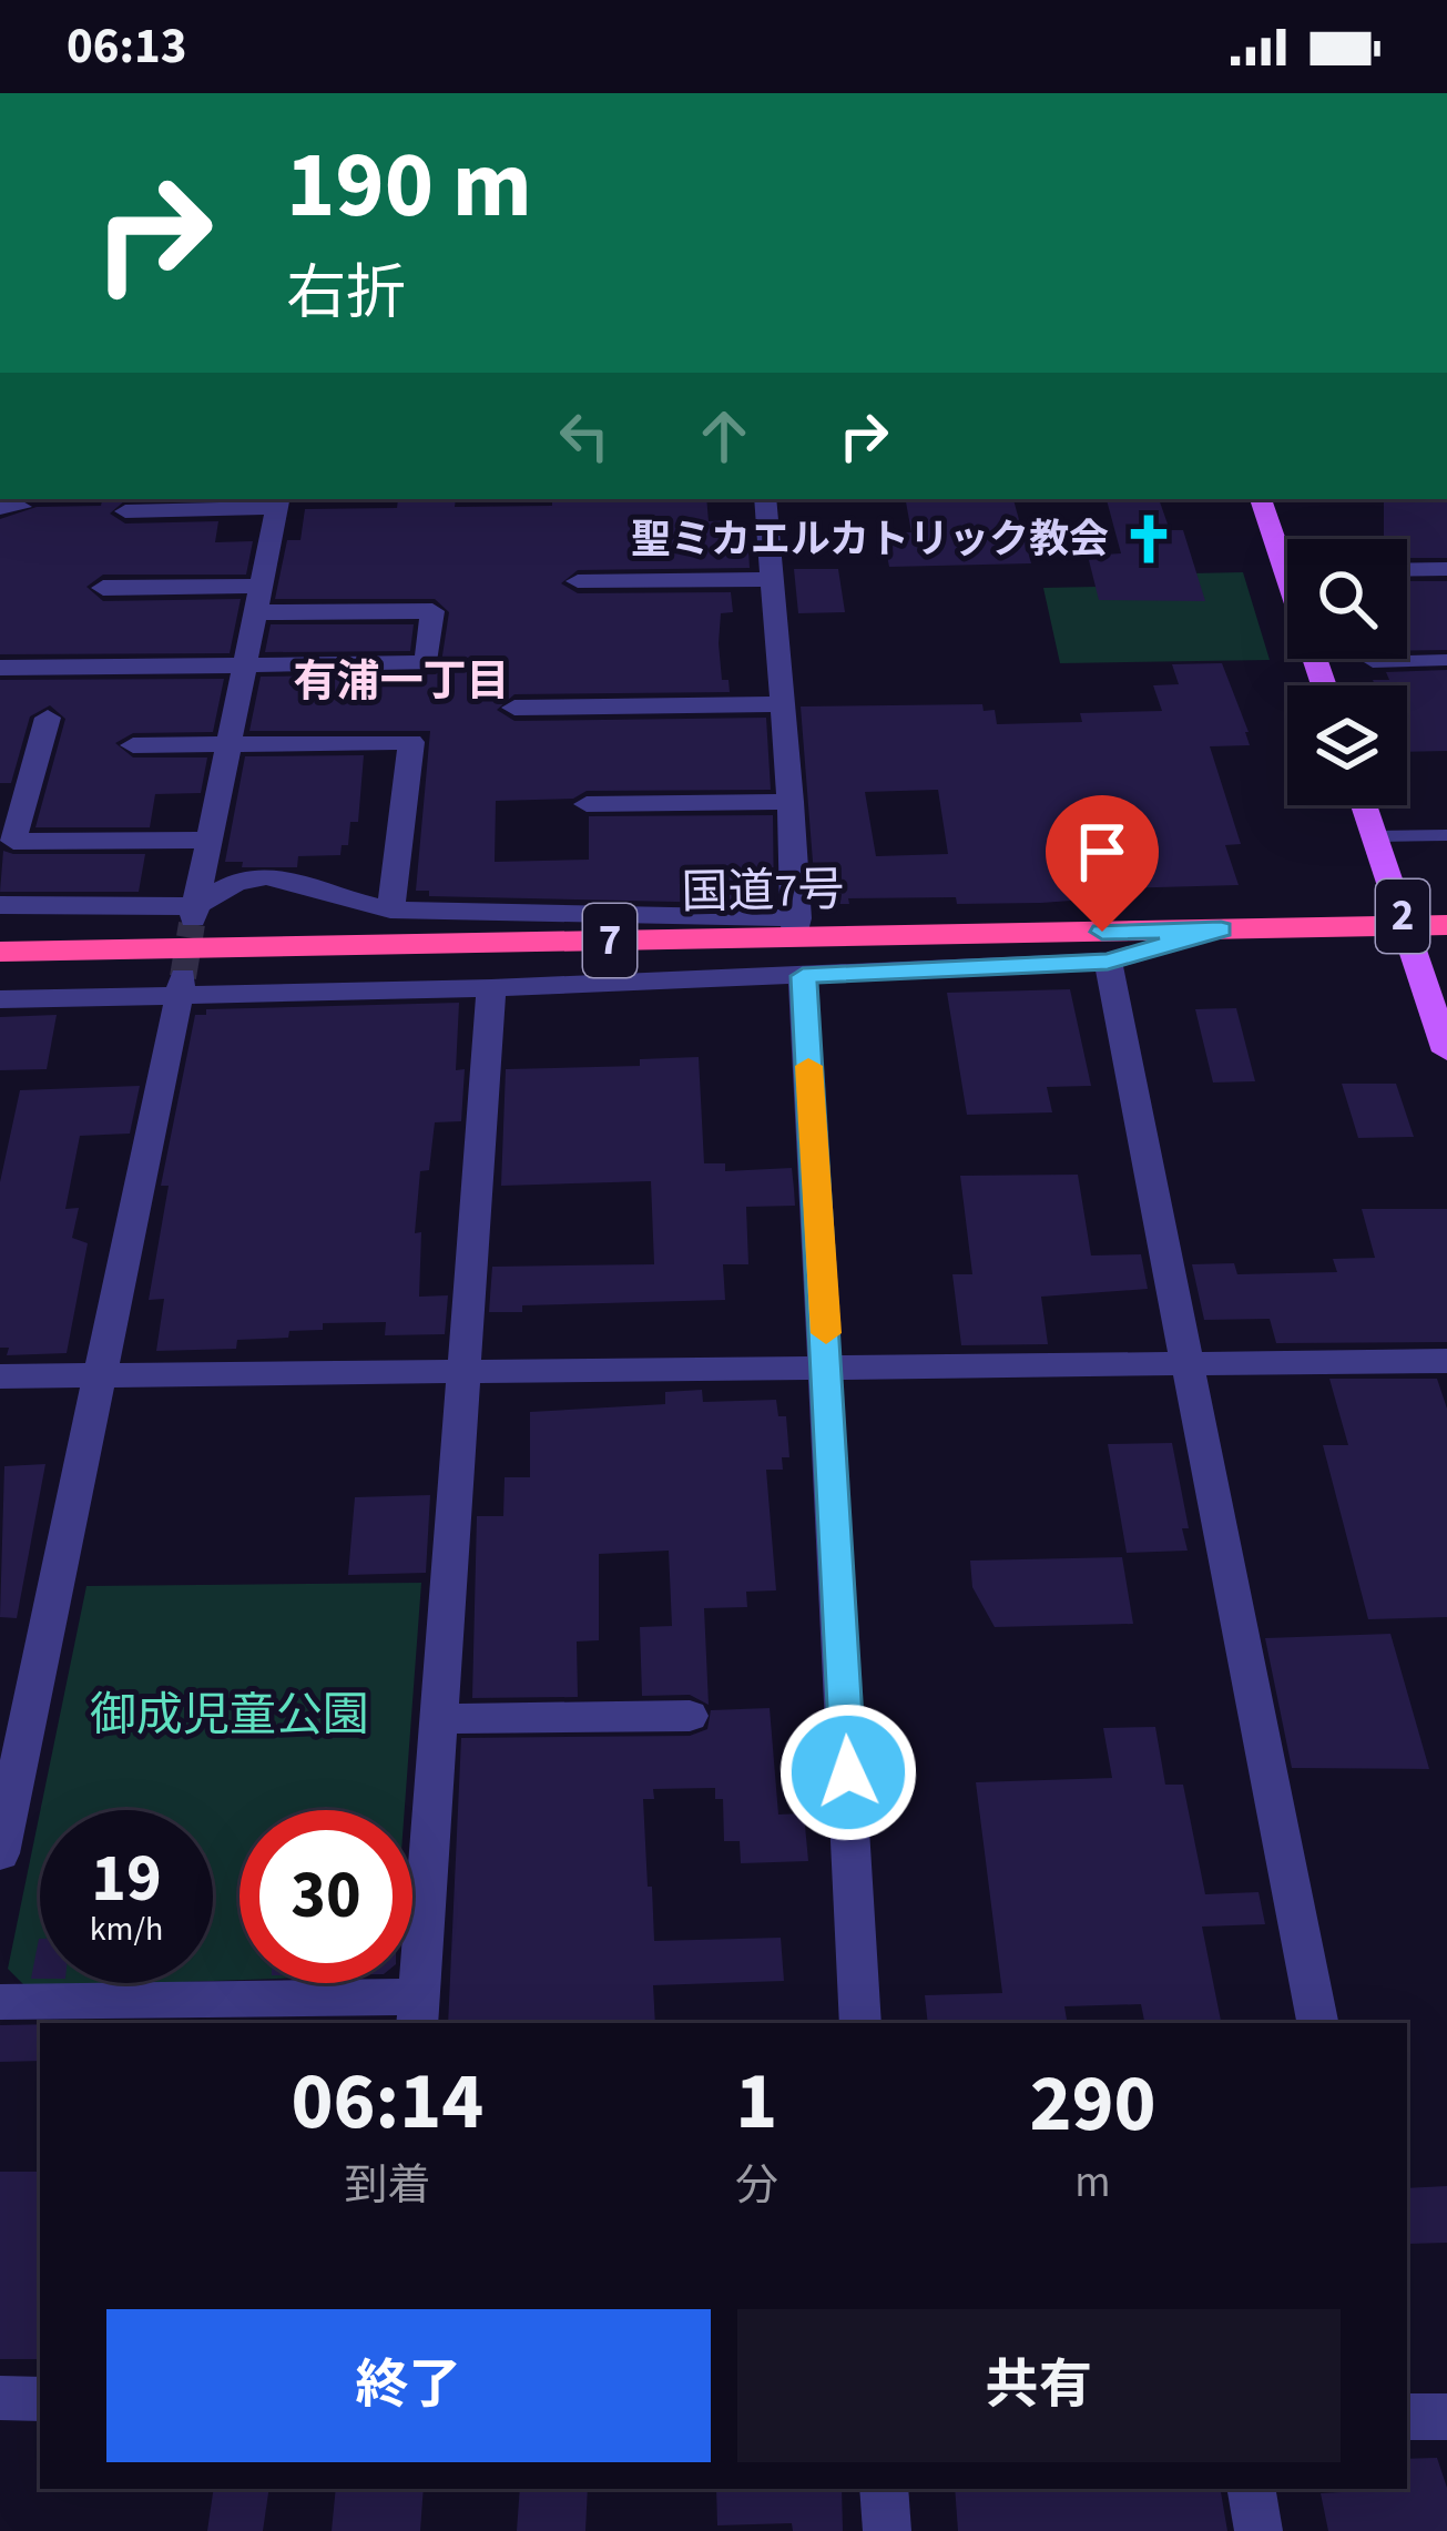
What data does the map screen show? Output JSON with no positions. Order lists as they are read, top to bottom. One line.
{"streets":{"highway":["国道7号","7"],"main road":["2"]},"crossings":[["国道7号","2"]],"districts":["有浦一丁目"],"parks":["御成児童公園"],"places":{"church":["聖ミカエルカトリック教会"]},"page":{"status":"06:13","turn":["190 m","右折"],"speed":"19 km/h","limit":"30","eta":["06:14","到着","1","分","290","m"],"buttons":["終了","共有"]}}
